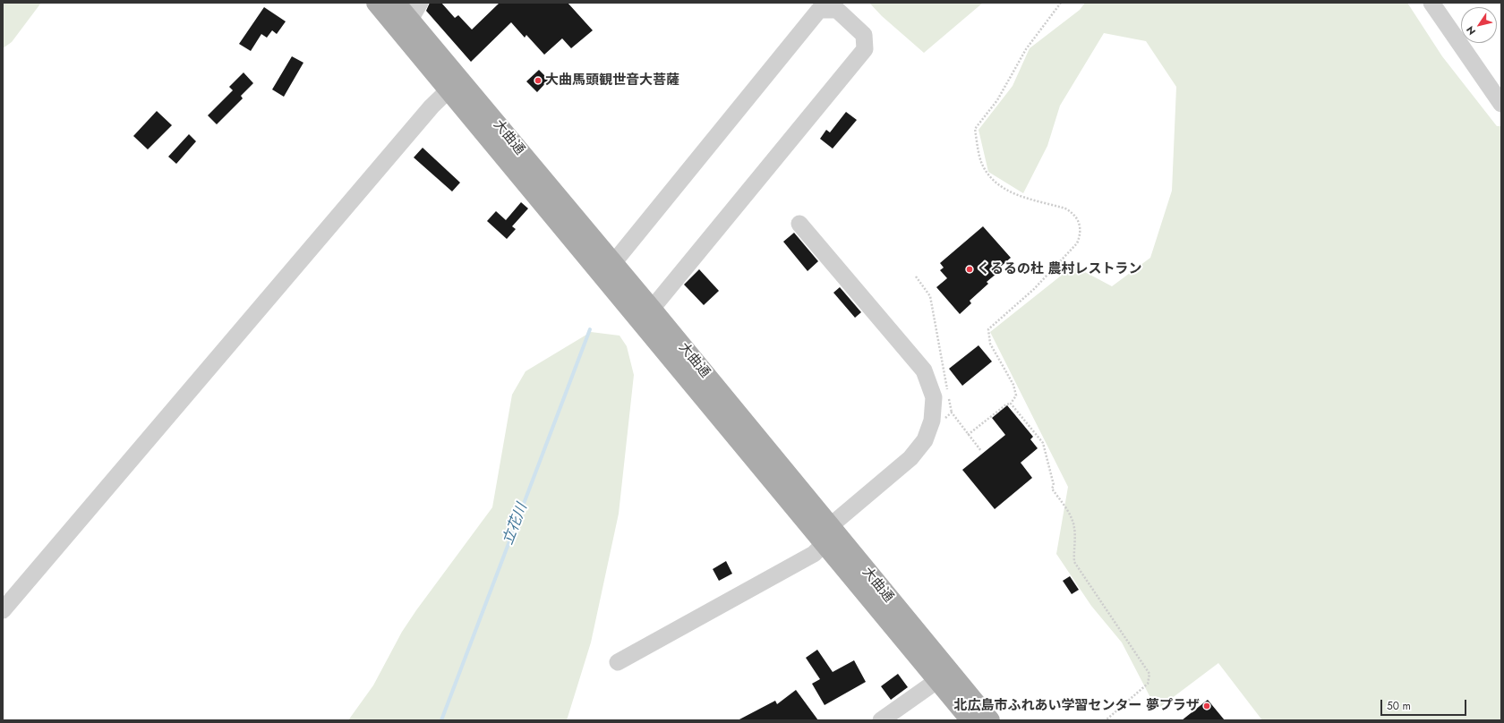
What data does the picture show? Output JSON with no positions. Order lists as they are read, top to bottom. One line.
{"streets":{"main road":["大曲通"]},"water":["立花川"],"places":["大曲馬頭観世音大菩薩","くるるの杜 農村レストラン","北広島市ふれあい学習センター 夢プラザ"],"scale_bar":"50 m","north":"bottom left"}
